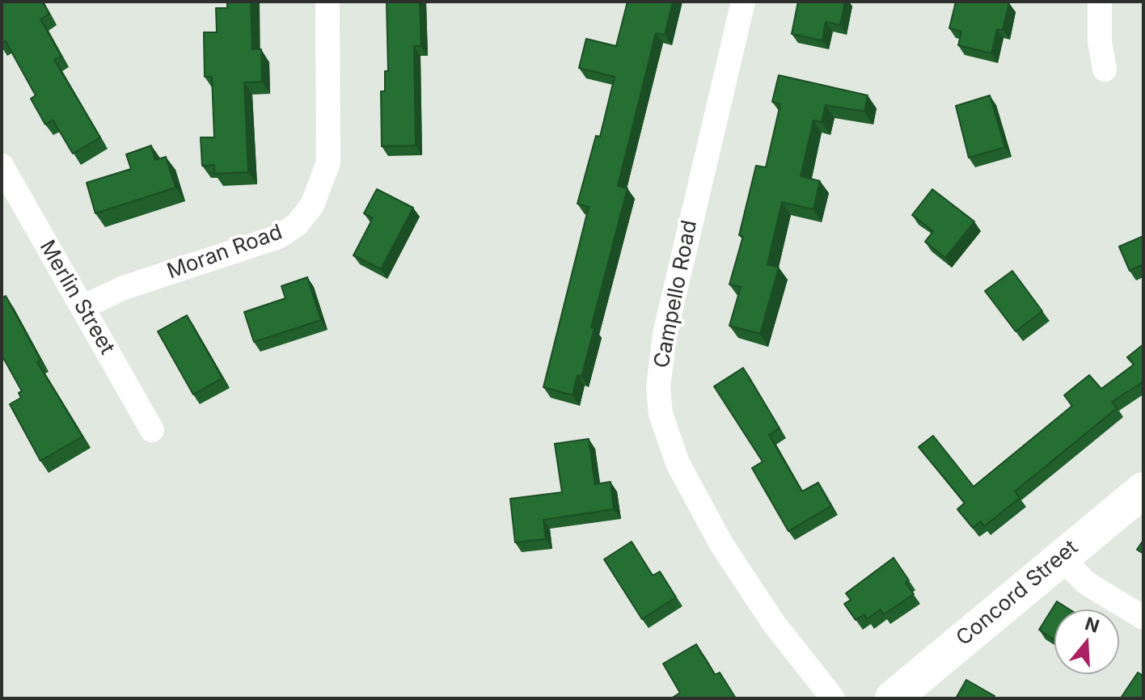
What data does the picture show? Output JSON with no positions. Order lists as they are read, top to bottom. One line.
{"streets":{"main road":["Concord Street"],"street":["Moran Road","Campello Road","Merlin Street"]},"crossings":[["Moran Road","Merlin Street"]],"north":"top"}
